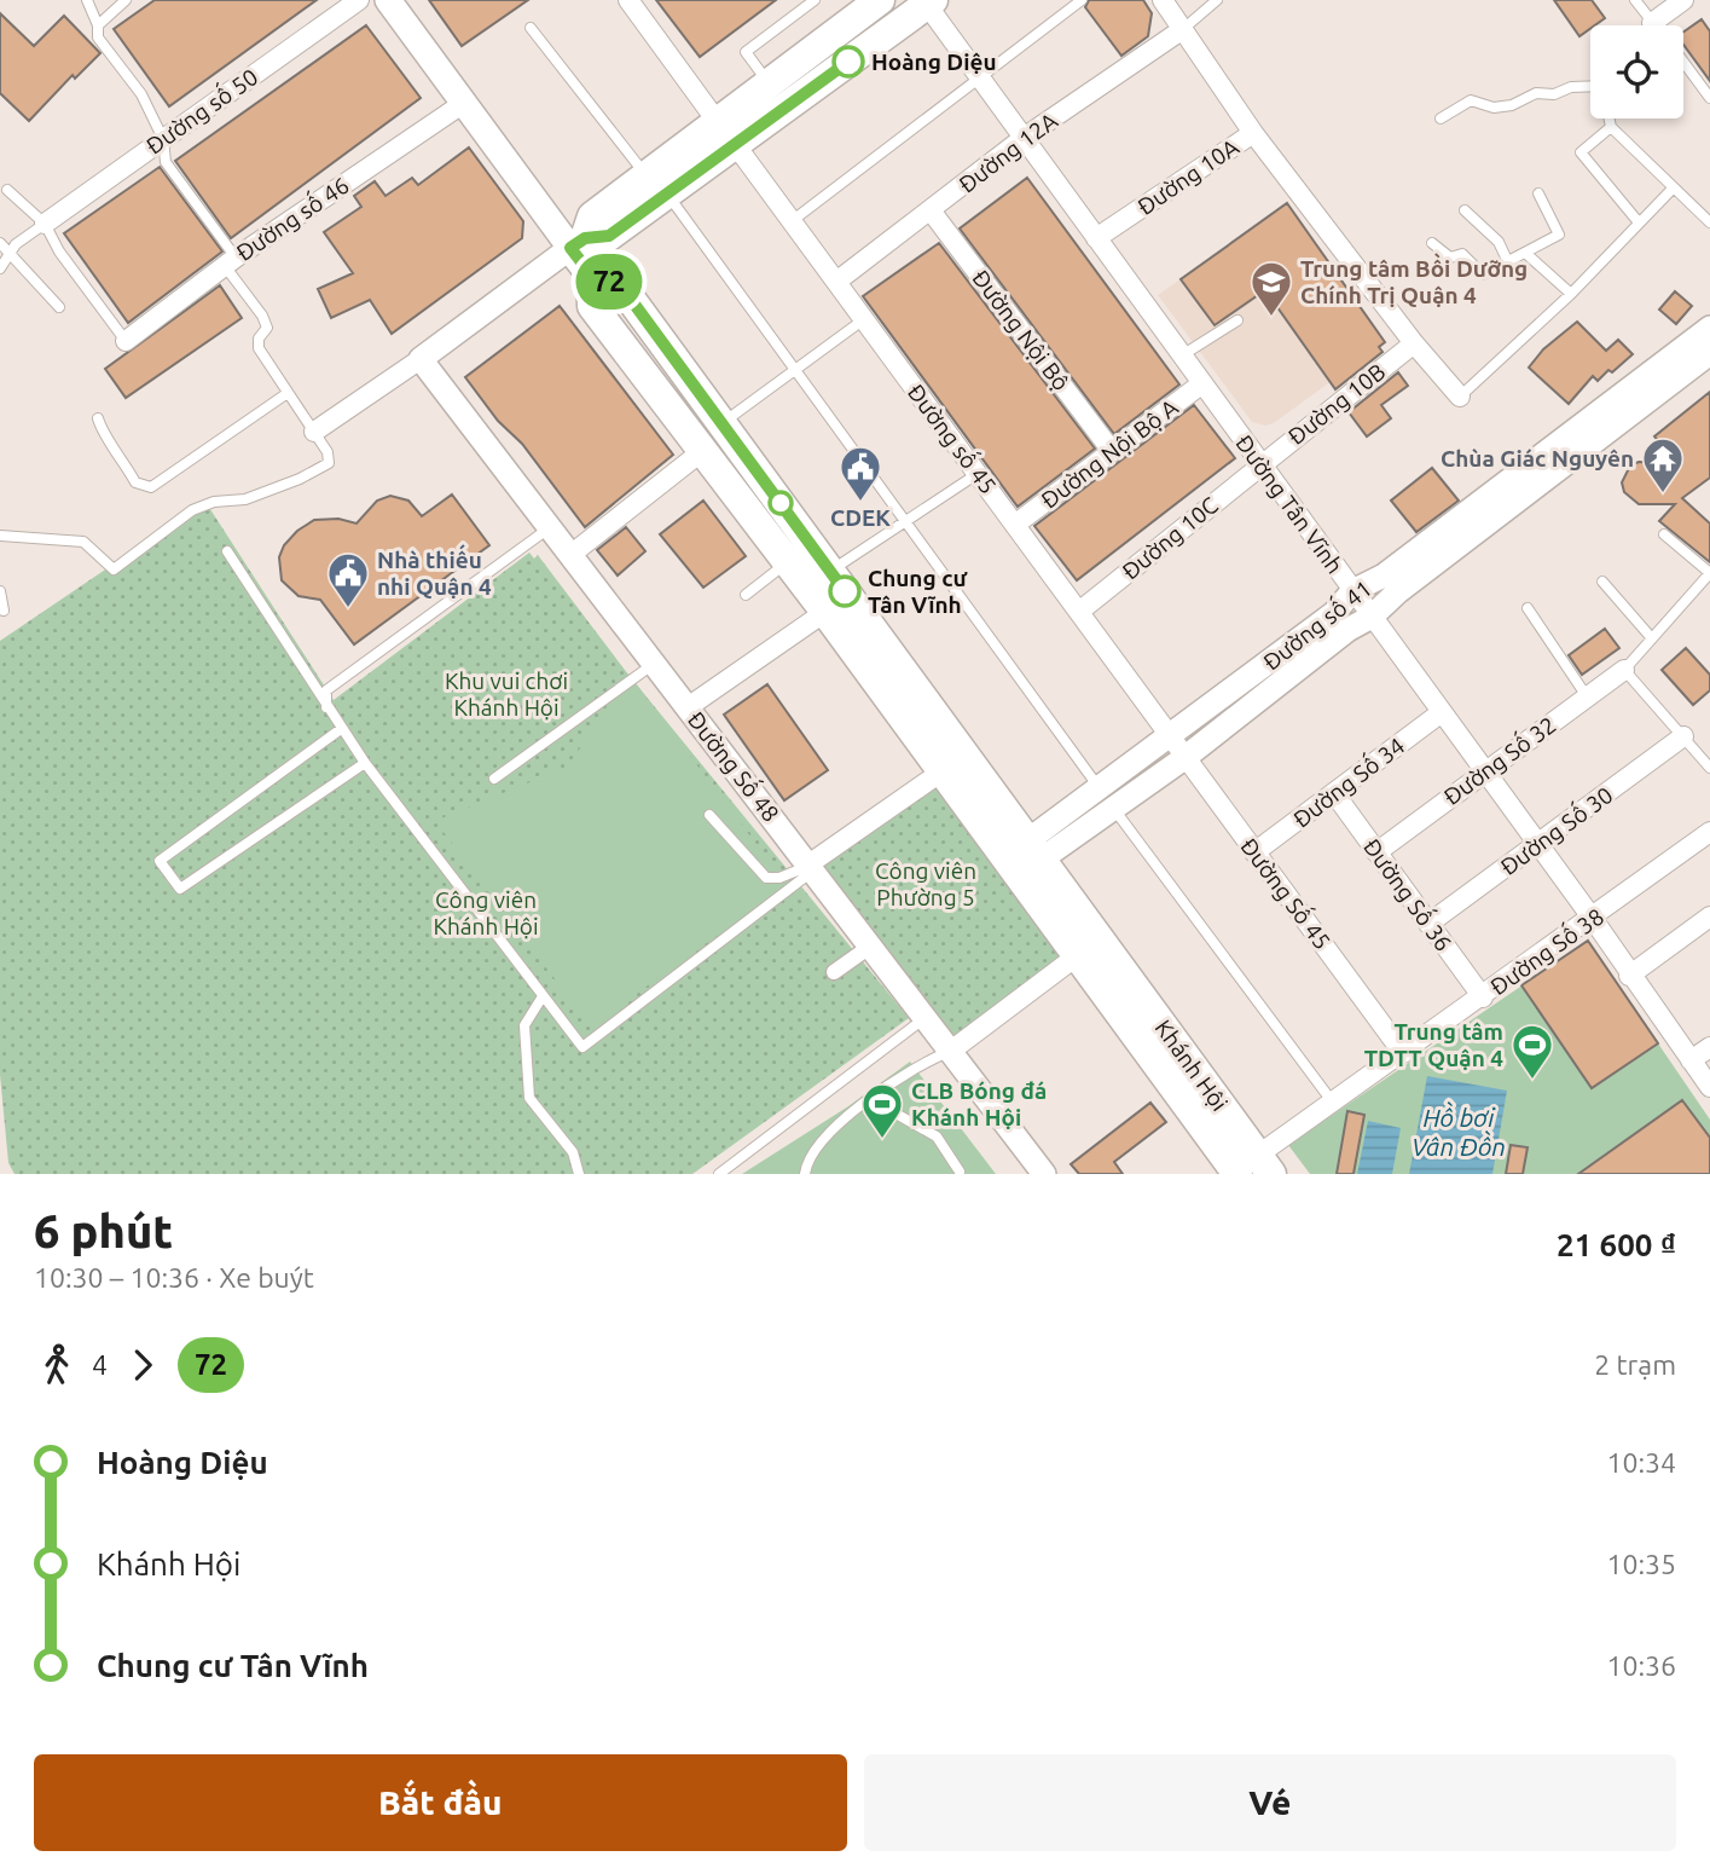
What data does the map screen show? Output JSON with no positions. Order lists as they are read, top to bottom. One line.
{"streets":{"main road":["Khánh Hội"],"street":["Đường số 50","Đường 12A","Đường 10A","Đường số 46","Đường Nội Bộ","Đường 10B","Đường số 45","Đường Nội Bộ A","Đường Tân Vĩnh","Đường 10C","Đường số 41","Đường Số 32","Đường Số 48","Đường Số 34","Đường Số 30","Đường Số 45","Đường Số 36","Đường Số 38"]},"crossings":[["Đường 12A","Đường Nội Bộ"],["Đường 12A","Đường số 45"],["Đường 12A","Đường Tân Vĩnh"],["Đường 10A","Đường 10B"],["Đường 10A","Đường Tân Vĩnh"],["Đường số 46","Khánh Hội"],["Đường Nội Bộ","Đường Nội Bộ A"],["Đường 10B","Đường Tân Vĩnh"],["Đường 10B","Đường 10C"],["Đường số 45","Đường Nội Bộ A"],["Đường số 45","Đường 10C"],["Đường số 45","Đường số 41"],["Đường số 45","Đường Số 45"],["Đường Nội Bộ A","Đường Tân Vĩnh"],["Đường Tân Vĩnh","Đường 10C"],["Đường Tân Vĩnh","Đường số 41"],["Đường Tân Vĩnh","Đường Số 32"],["Đường Tân Vĩnh","Đường Số 34"],["Đường Tân Vĩnh","Đường Số 30"],["Đường Tân Vĩnh","Đường Số 38"],["Đường số 41","Đường Số 45"],["Đường số 41","Khánh Hội"],["Đường Số 32","Đường Số 36"],["Đường Số 34","Đường Số 45"],["Đường Số 34","Đường Số 36"],["Đường Số 30","Đường Số 36"],["Đường Số 45","Đường Số 38"],["Đường Số 36","Đường Số 38"],["Đường Số 38","Khánh Hội"]],"water":["Hồ bơi Vân Đồn"],"parks":["Khu vui chơi Khánh Hội","Công viên Phường 5","Công viên Khánh Hội"],"places":{"other":["Hoàng Diệu","Chung cư Tân Vĩnh"],"school or university":["Trung tâm Bồi Dưỡng Chính Trị Quận 4"],"temple":["Chùa Giác Nguyên"],"public building":["CDEK","Nhà thiếu nhi Quận 4"],"sports":["Trung tâm TDTT Quận 4","CLB Bóng đá Khánh Hội"]},"lines":["bus line 72"],"page":{"on_map":"72","heading":["6 phút","10:30 – 10:36 · Xe buýt","21 600 ₫"],"legs":["4","72","2 trạm"],"list":[{"name":"Hoàng Diệu","value":"10:34"},{"name":"Khánh Hội","value":"10:35"},{"name":"Chung cư Tân Vĩnh","value":"10:36"}],"buttons":["Bắt đầu","Vé"]}}
